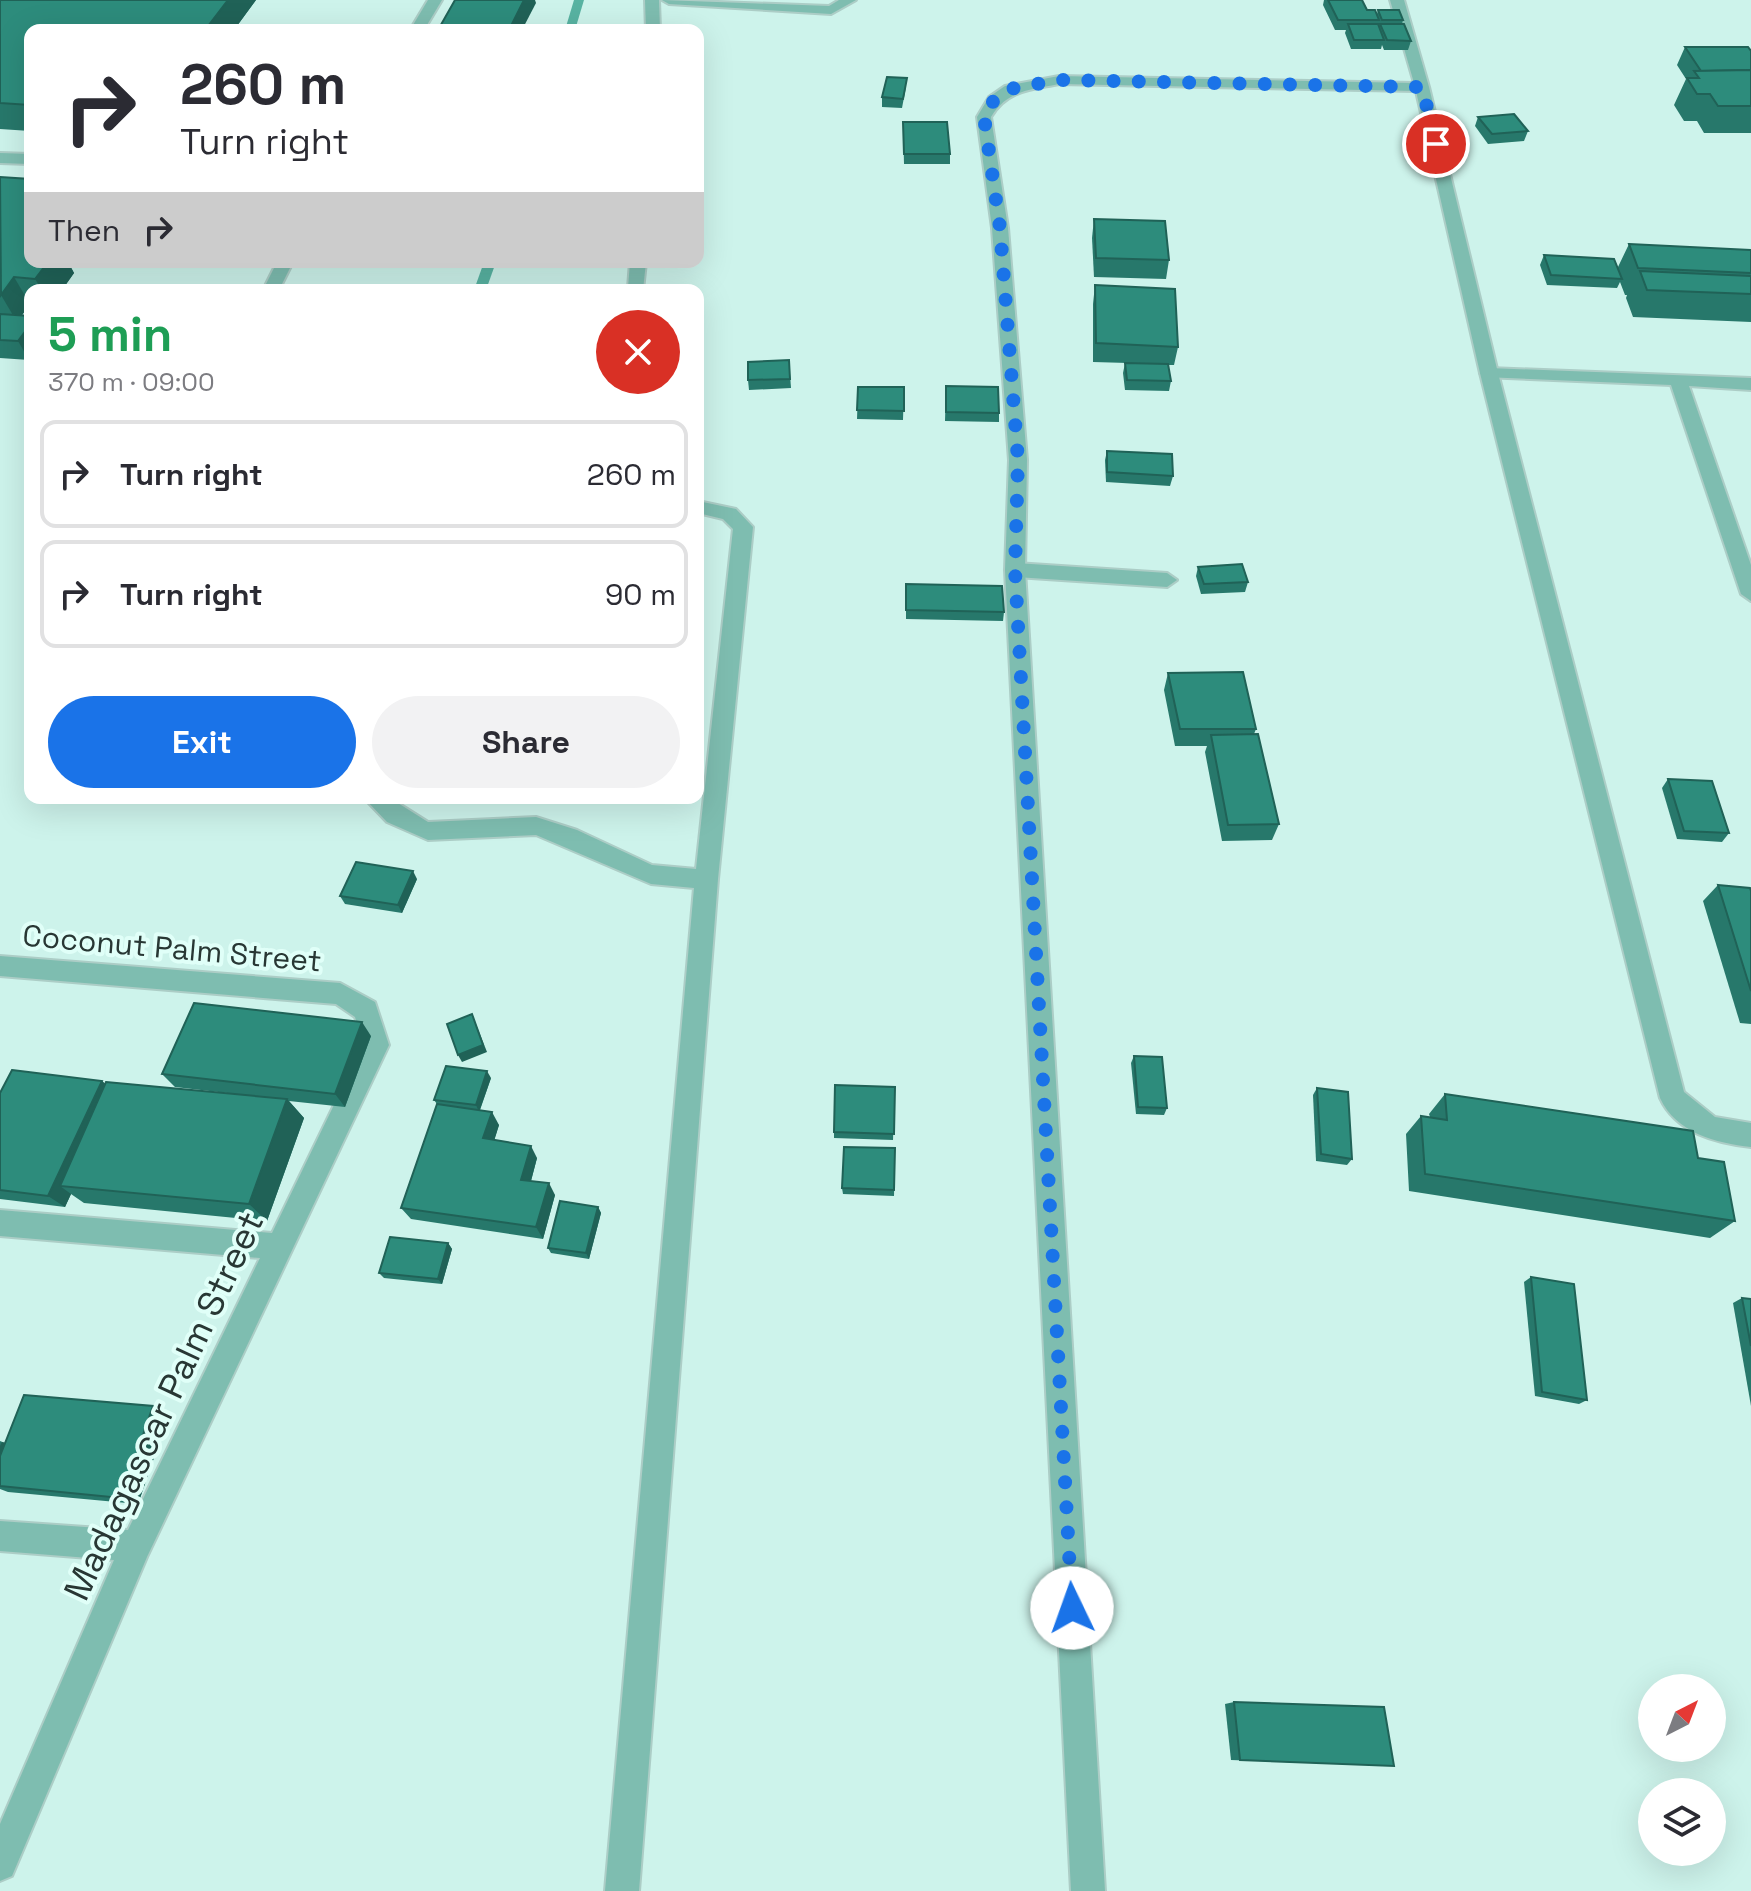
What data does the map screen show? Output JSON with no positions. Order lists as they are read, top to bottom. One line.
{"streets":{"street":["Coconut Palm Street","Madagascar Palm Street"]},"crossings":[["Coconut Palm Street","Madagascar Palm Street"]],"north":"top right","page":{"turn":["260 m","Turn right"],"then":"Then","heading":["5 min","370 m · 09:00"],"list":[{"name":"Turn right","value":"260 m"},{"name":"Turn right","value":"90 m"}],"buttons":["Exit","Share"]}}
